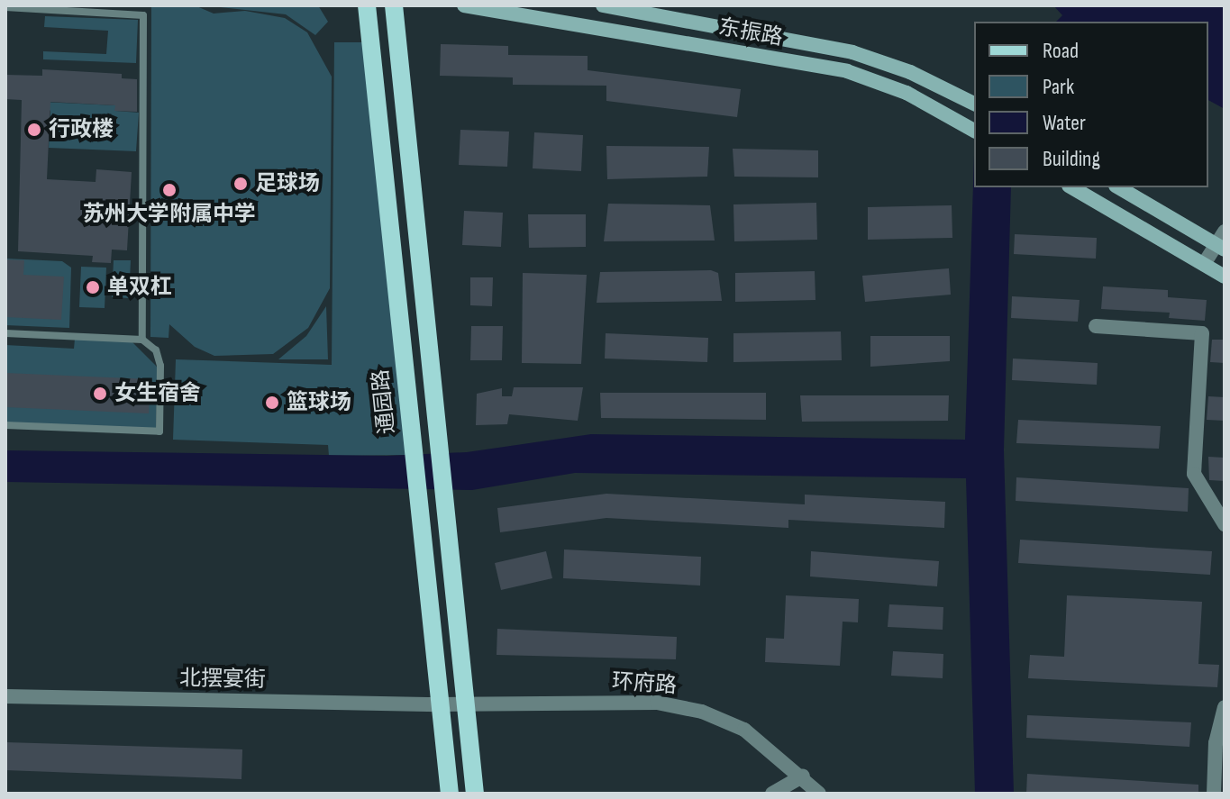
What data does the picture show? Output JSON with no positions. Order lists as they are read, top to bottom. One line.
{"streets":{"main road":["东振路","通园路"],"street":["北摆宴街","环府路"]},"crossings":[["通园路","北摆宴街"],["通园路","环府路"],["北摆宴街","环府路"]],"places":["行政楼","足球场","苏州大学附属中学","单双杠","女生宿舍","篮球场"],"legend":["Road","Park","Water","Building"]}
